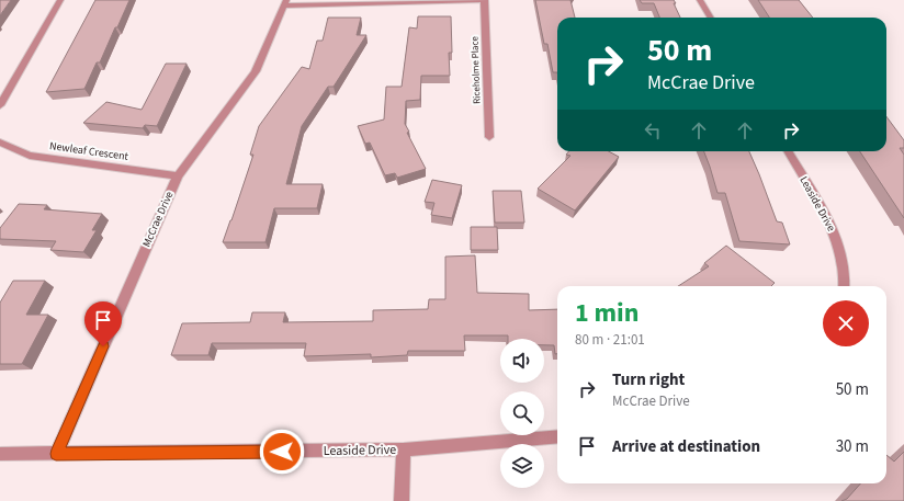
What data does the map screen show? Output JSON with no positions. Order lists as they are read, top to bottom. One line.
{"streets":{"street":["Riceholme Place","Newleaf Crescent","Leaside Drive","McCrae Drive"]},"crossings":[["Newleaf Crescent","McCrae Drive"],["Leaside Drive","McCrae Drive"]],"page":{"turn":["50 m","McCrae Drive"],"heading":["1 min","80 m · 21:01"],"list":[{"name":"Turn right","note":"McCrae Drive","value":"50 m"},{"name":"Arrive at destination","value":"30 m"}]}}
